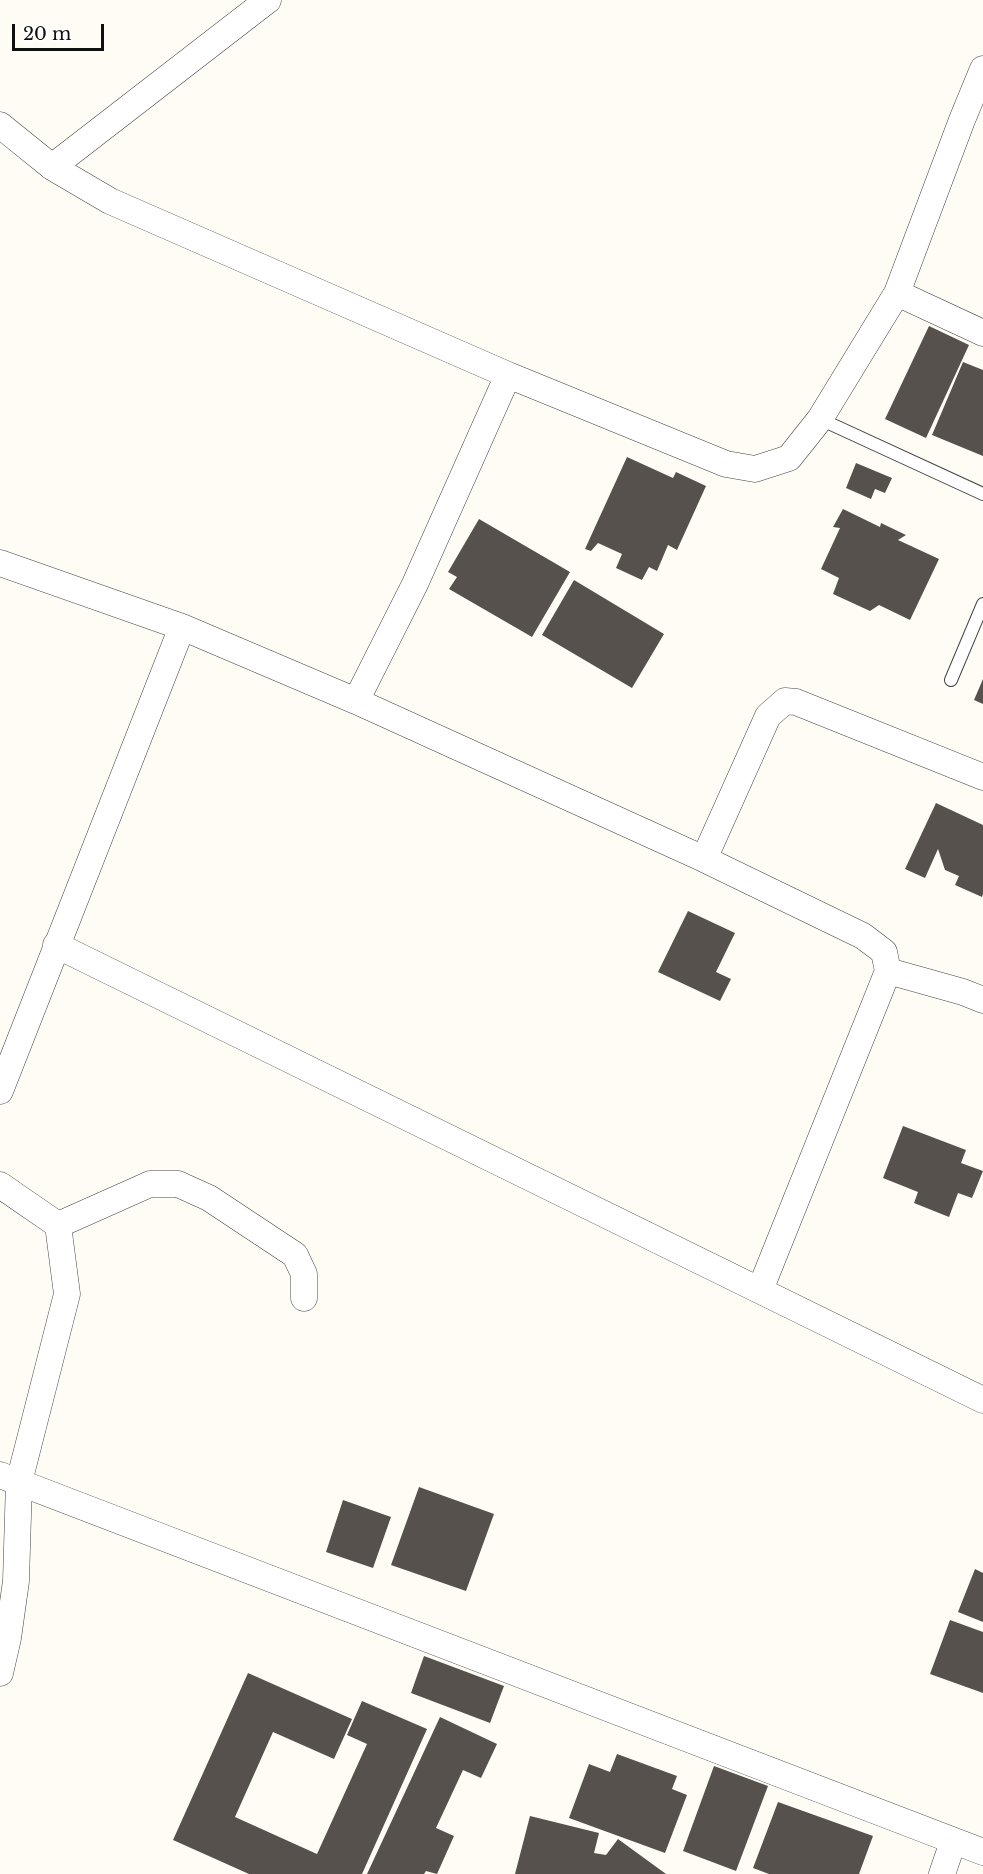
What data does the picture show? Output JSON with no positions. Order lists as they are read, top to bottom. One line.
{"scale_bar":"20 m"}
